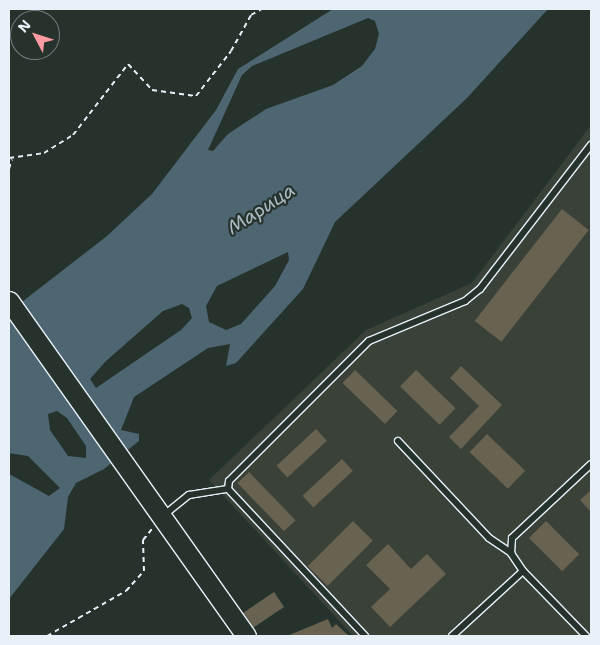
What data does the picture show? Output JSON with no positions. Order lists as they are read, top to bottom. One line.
{"water":["Марица"],"north":"top left"}
